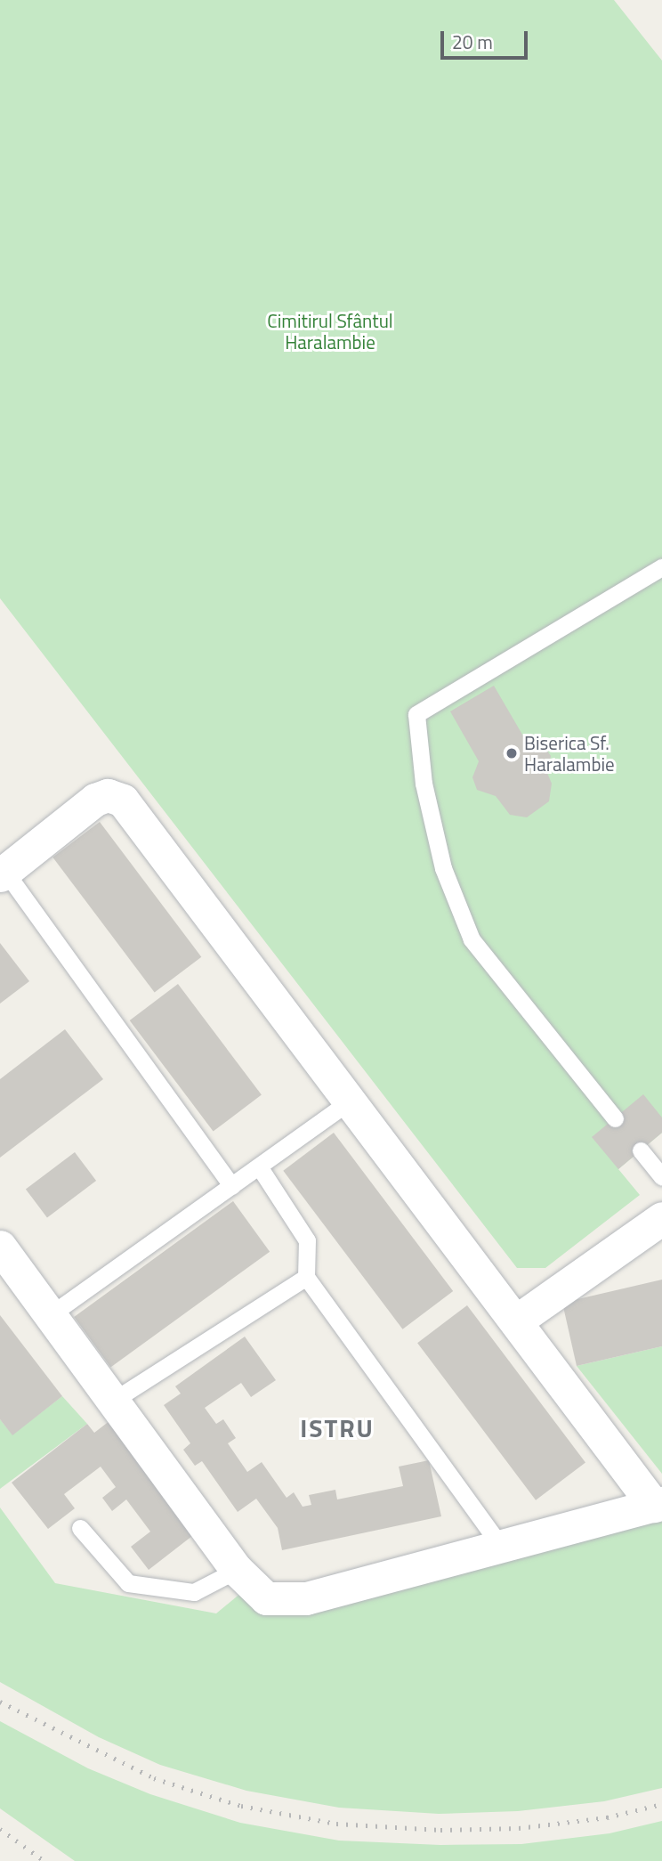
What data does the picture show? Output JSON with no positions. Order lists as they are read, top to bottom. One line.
{"districts":["ISTRU"],"parks":["Cimitirul Sfântul Haralambie"],"places":["Biserica Sf. Haralambie"],"scale_bar":"20 m"}
